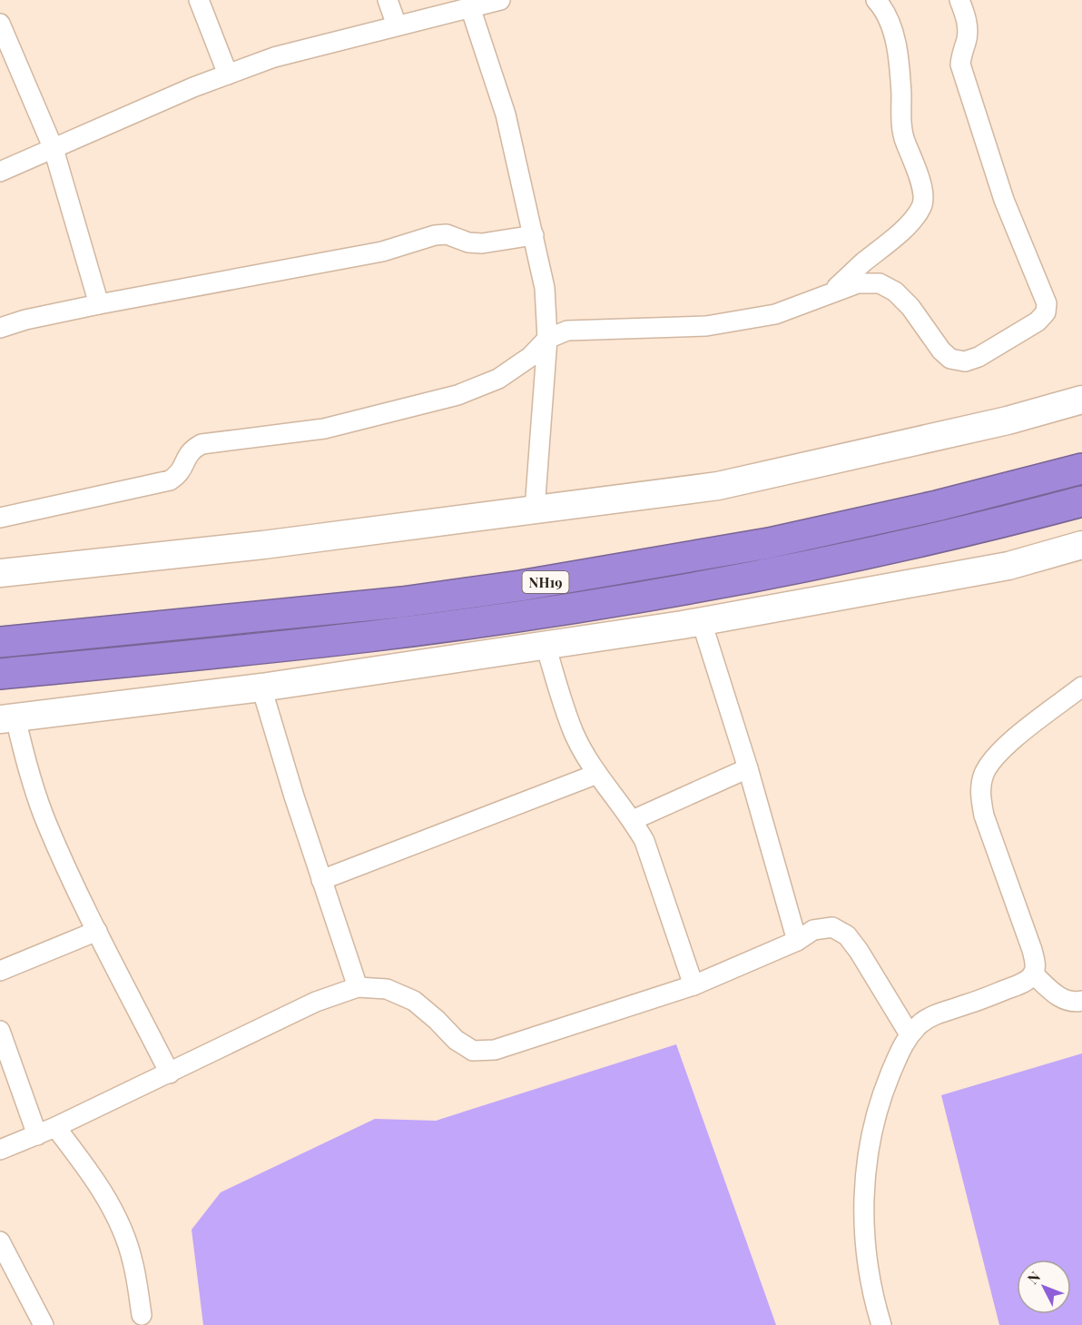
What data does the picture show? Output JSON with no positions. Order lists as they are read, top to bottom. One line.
{"streets":{"highway":["NH19"]},"north":"top left"}
